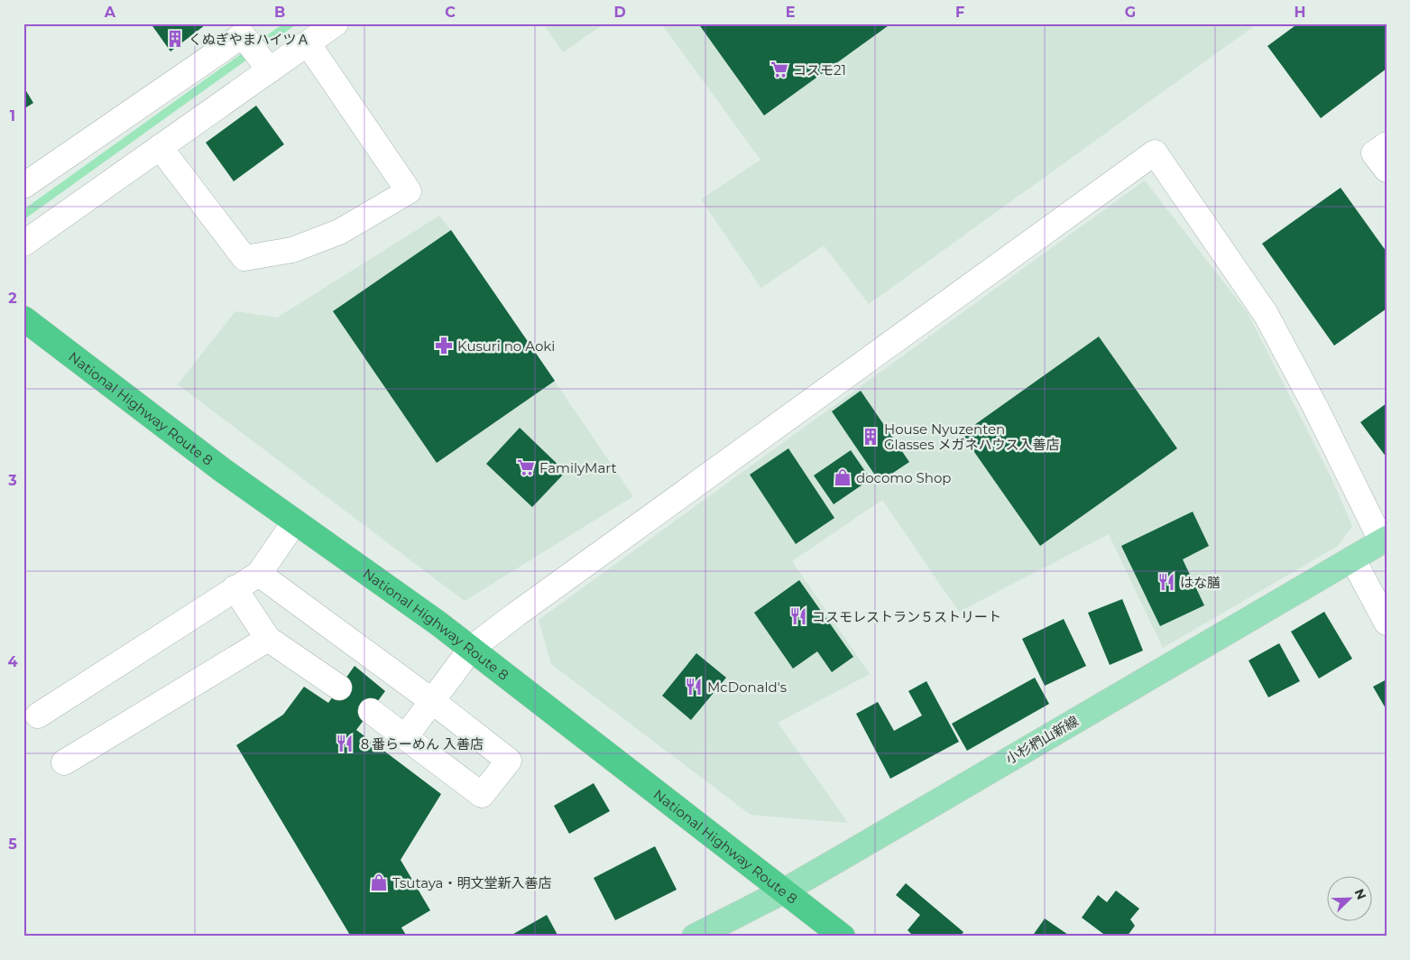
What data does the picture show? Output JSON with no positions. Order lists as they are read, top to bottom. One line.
{"streets":{"highway":["National Highway Route 8"],"main road":["小杉椚山新線"]},"crossings":[["National Highway Route 8","小杉椚山新線"]],"places":{"building":["くぬぎやまハイツＡ","House Nyuzenten Glasses メガネハウス入善店"],"supermarket":["コスモ21","FamilyMart"],"pharmacy":["Kusuri no Aoki"],"shop":["docomo Shop","Tsutaya・明文堂新入善店"],"restaurant":["はな膳","コスモレストラン５ストリート","McDonald's","８番らーめん 入善店"]},"north":"top right","grid":{"columns":["A","B","C","D","E","F","G","H"],"rows":["1","2","3","4","5"]}}
